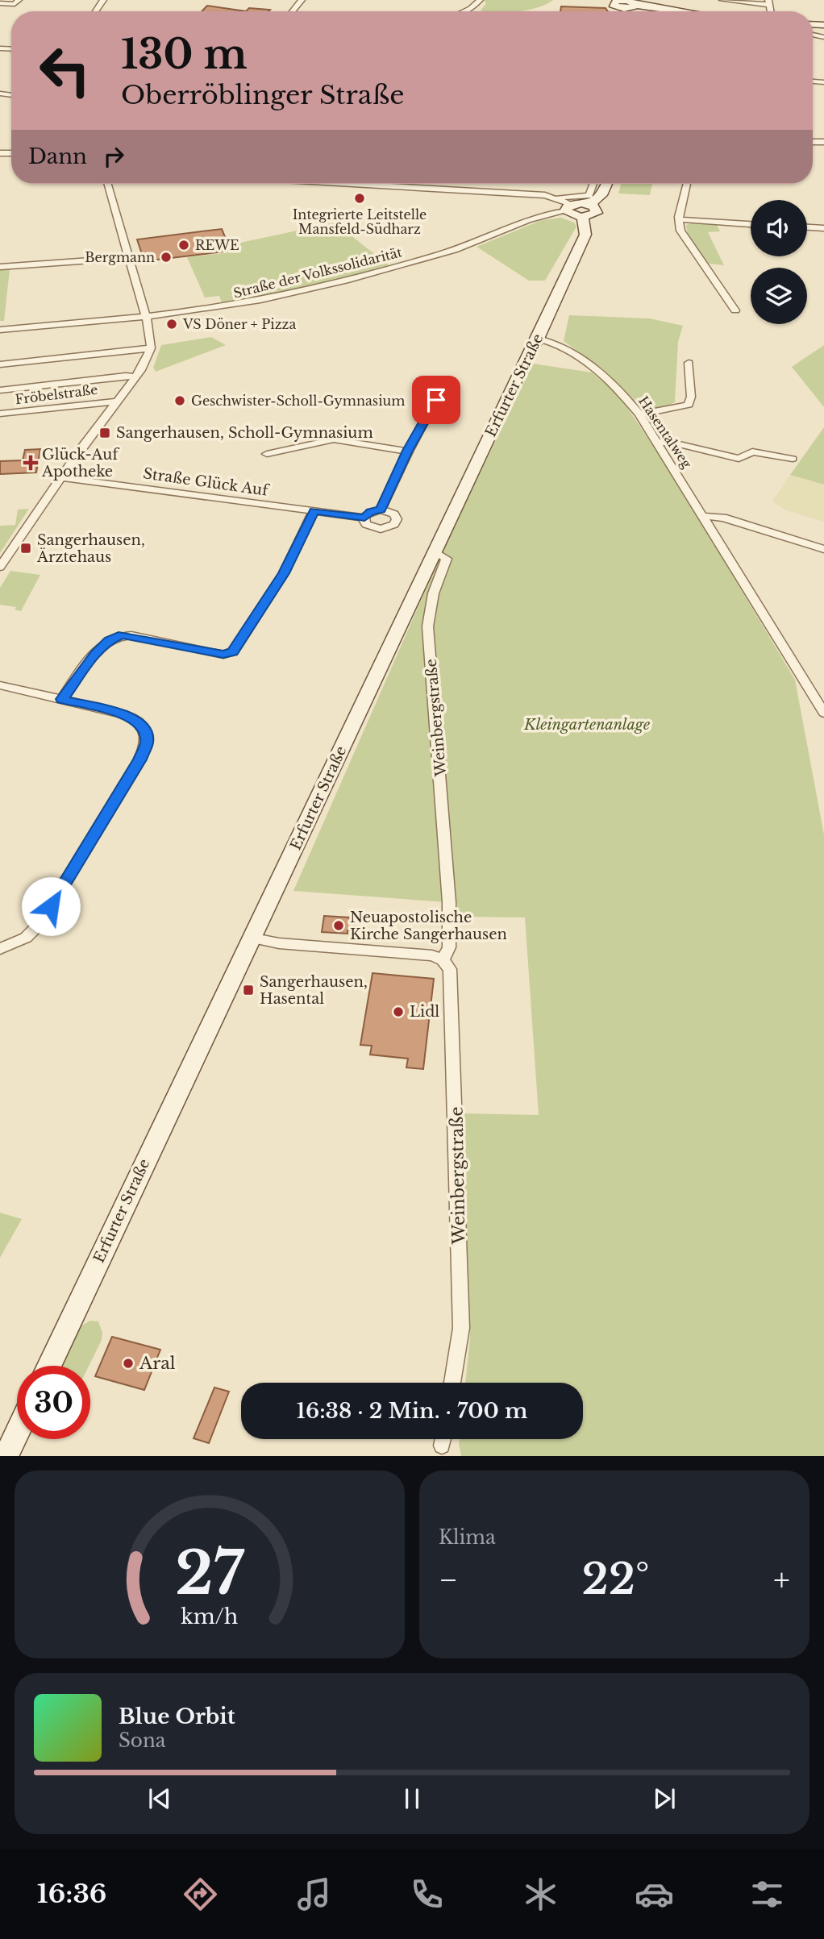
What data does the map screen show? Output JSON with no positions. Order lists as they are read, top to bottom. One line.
{"streets":{"main road":["Erfurter Straße"],"street":["Straße der Volkssolidarität","Fröbelstraße","Hasentalweg","Straße Glück Auf","Weinbergstraße"]},"crossings":[["Erfurter Straße","Hasentalweg"],["Erfurter Straße","Weinbergstraße"]],"parks":["Kleingartenanlage"],"places":{"other":["Integrierte Leitstelle Mansfeld-Südharz","REWE","Bergmann","VS Döner + Pizza","Geschwister-Scholl-Gymnasium","Neuapostolische Kirche Sangerhausen","Lidl","Aral"],"transit":["Sangerhausen, Scholl-Gymnasium","Sangerhausen, Ärztehaus","Sangerhausen, Hasental"],"health":["Glück-Auf Apotheke"]},"page":{"turn":["130 m","Oberröblinger Straße"],"then":"Dann","limit":"30","trip":"16:38 · 2 Min. · 700 m","tile":"Klima","heat":["−","22°","+"],"song":["Blue Orbit","Sona"],"tabs":"16:36","gauge":["27","km/h"]}}
